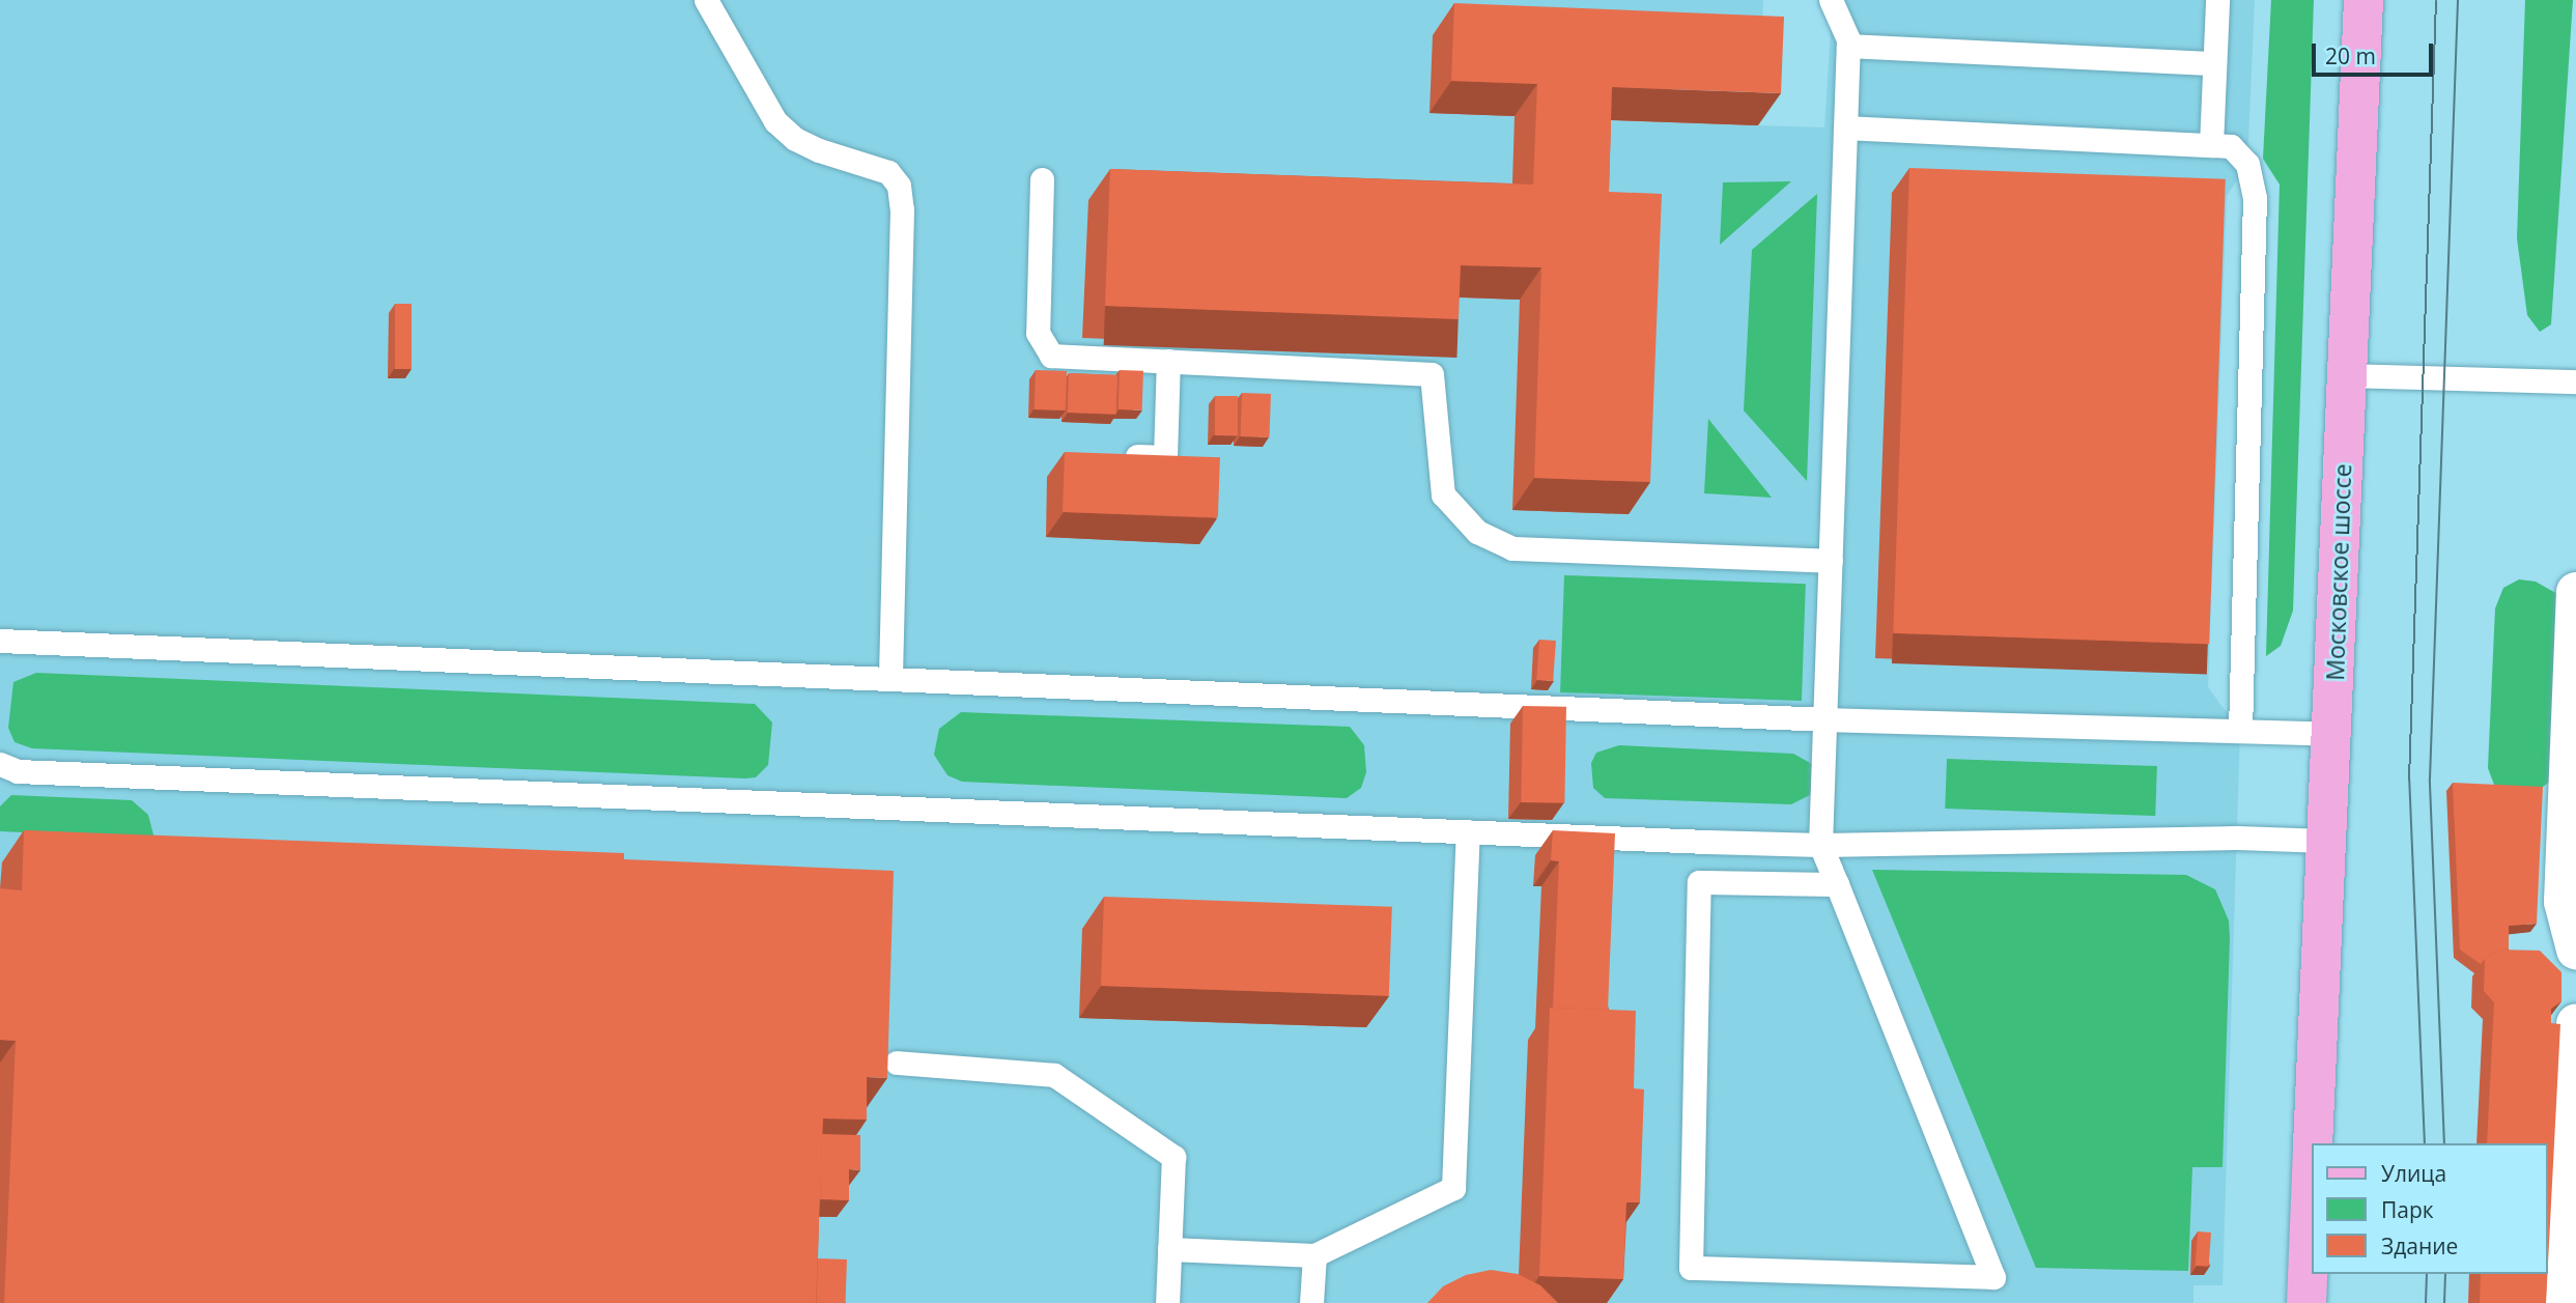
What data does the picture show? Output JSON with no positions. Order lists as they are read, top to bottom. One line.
{"streets":{"main road":["Московское шоссе"]},"legend":["Улица","Парк","Здание"],"scale_bar":"20 m"}
